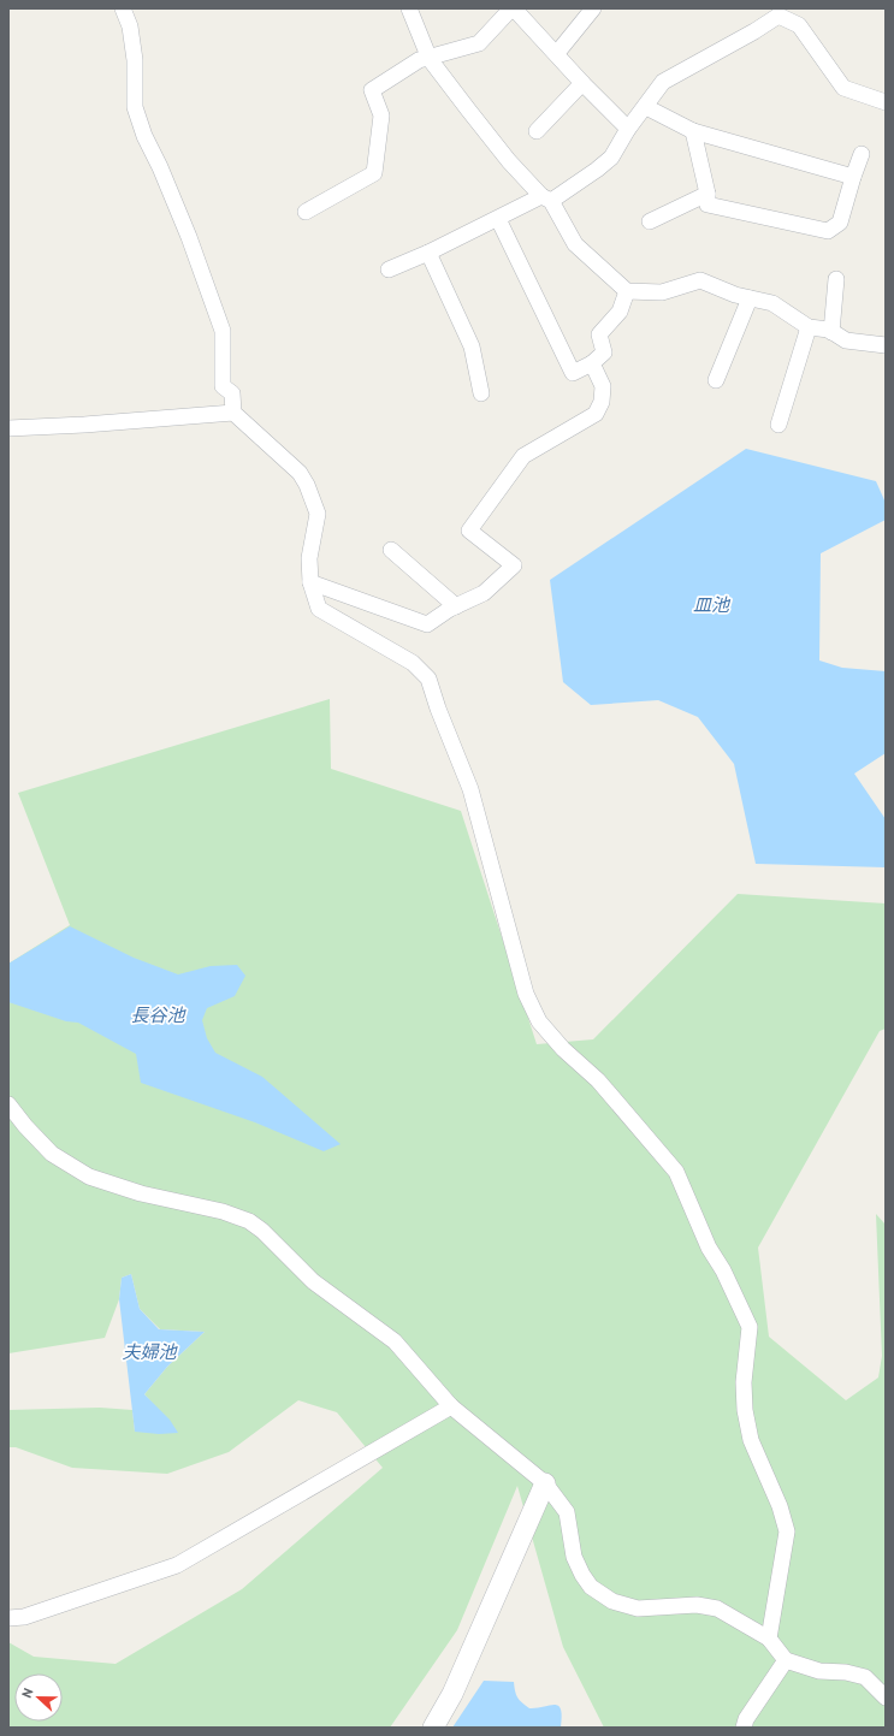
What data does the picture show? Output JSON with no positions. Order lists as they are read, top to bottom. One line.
{"water":["皿池","長谷池","夫婦池"],"north":"left"}
